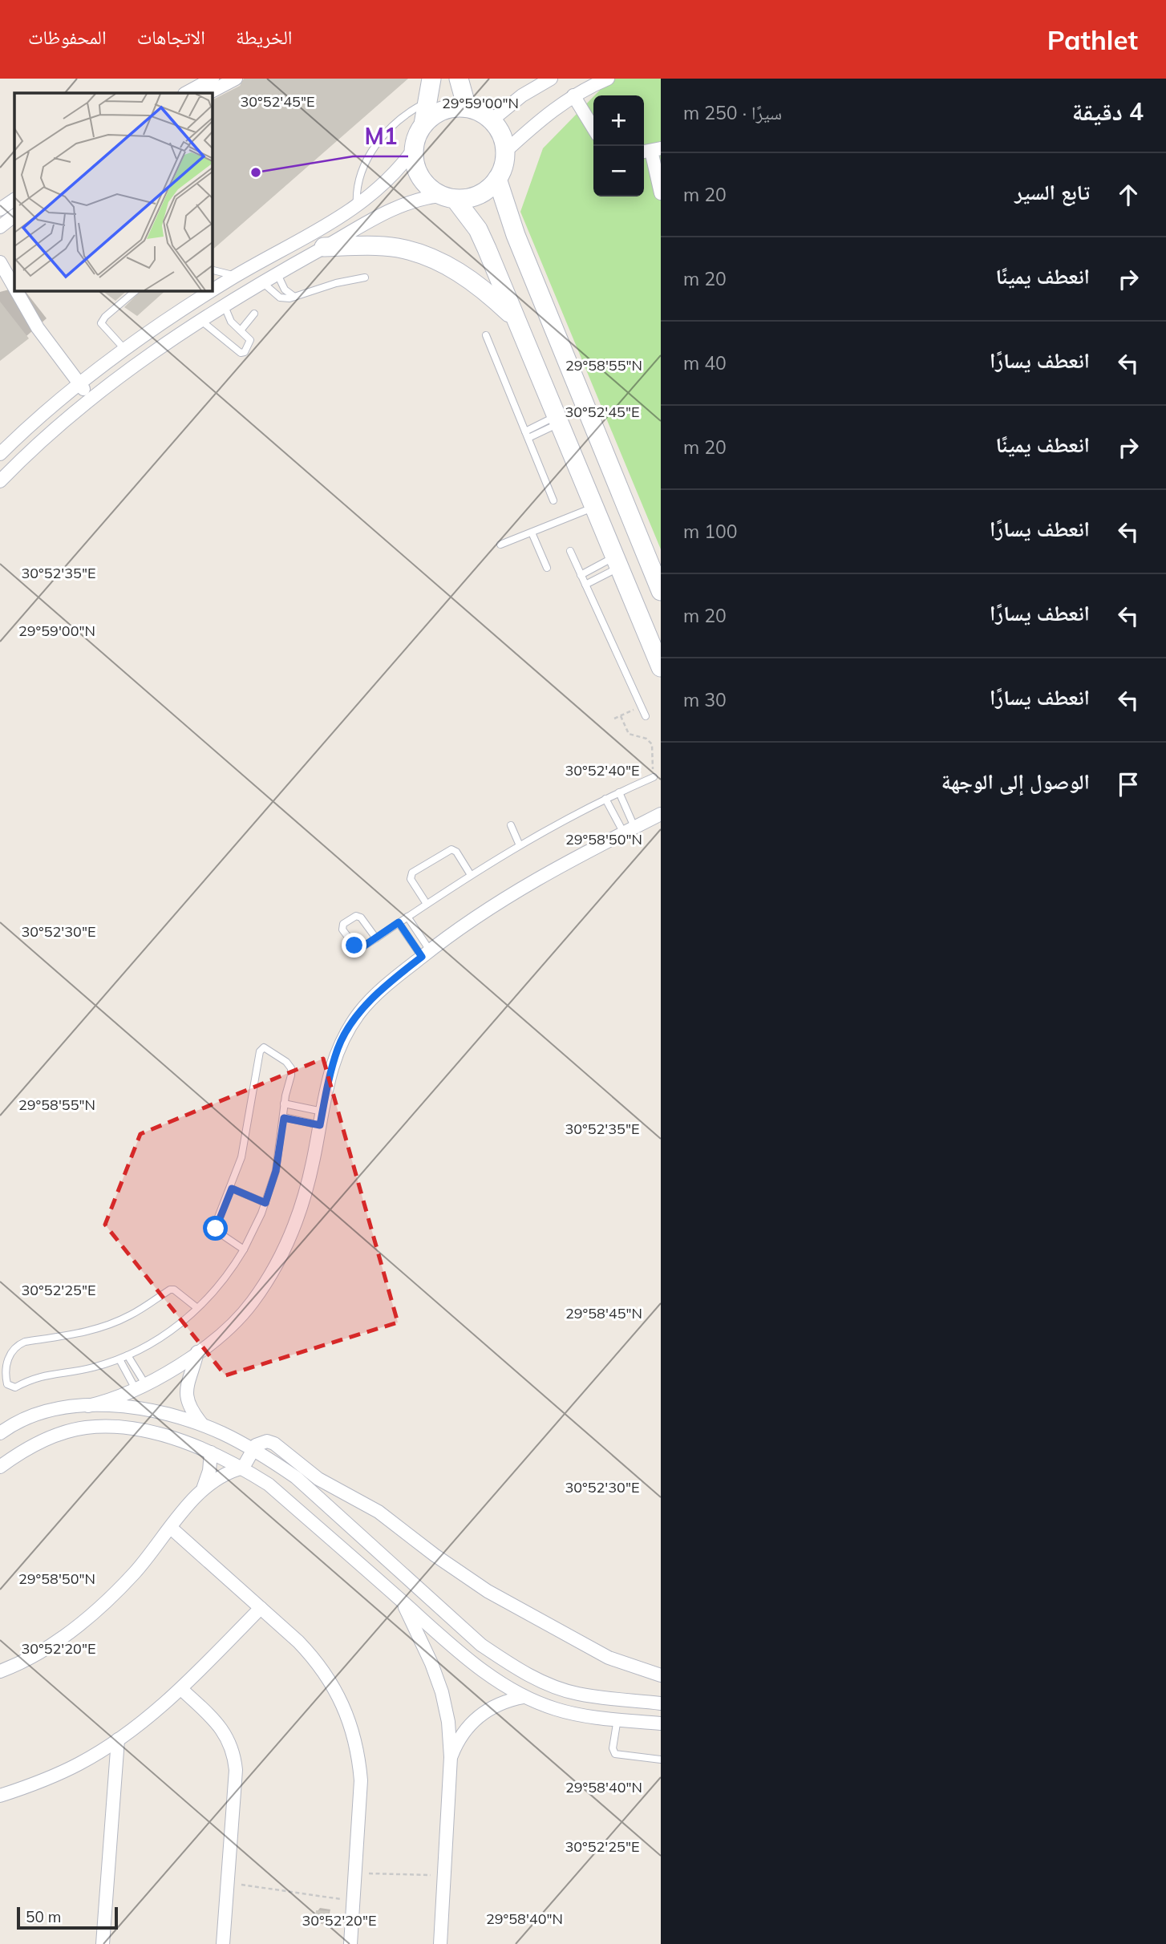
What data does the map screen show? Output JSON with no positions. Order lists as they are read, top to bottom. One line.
{"places":["M1"],"scale_bar":"50 m","page":{"header":"Pathlet","nav":["الخريطة","الاتجاهات","المحفوظات"],"heading":["4 دقيقة","سيرًا · 250 m"],"map_buttons":["+","−"],"list":[["تابع السير","20 m"],["انعطف يمينًا","20 m"],["انعطف يسارًا","40 m"],["انعطف يمينًا","20 m"],["انعطف يسارًا","100 m"],["انعطف يسارًا","20 m"],["انعطف يسارًا","30 m"],"الوصول إلى الوجهة"],"scale":"50 m"},"coordinates":["30°52'45\"E","29°59'00\"N","29°58'55\"N","30°52'35\"E","30°52'40\"E","29°58'50\"N","30°52'30\"E","30°52'25\"E","29°58'45\"N","30°52'20\"E","29°58'40\"N"]}
